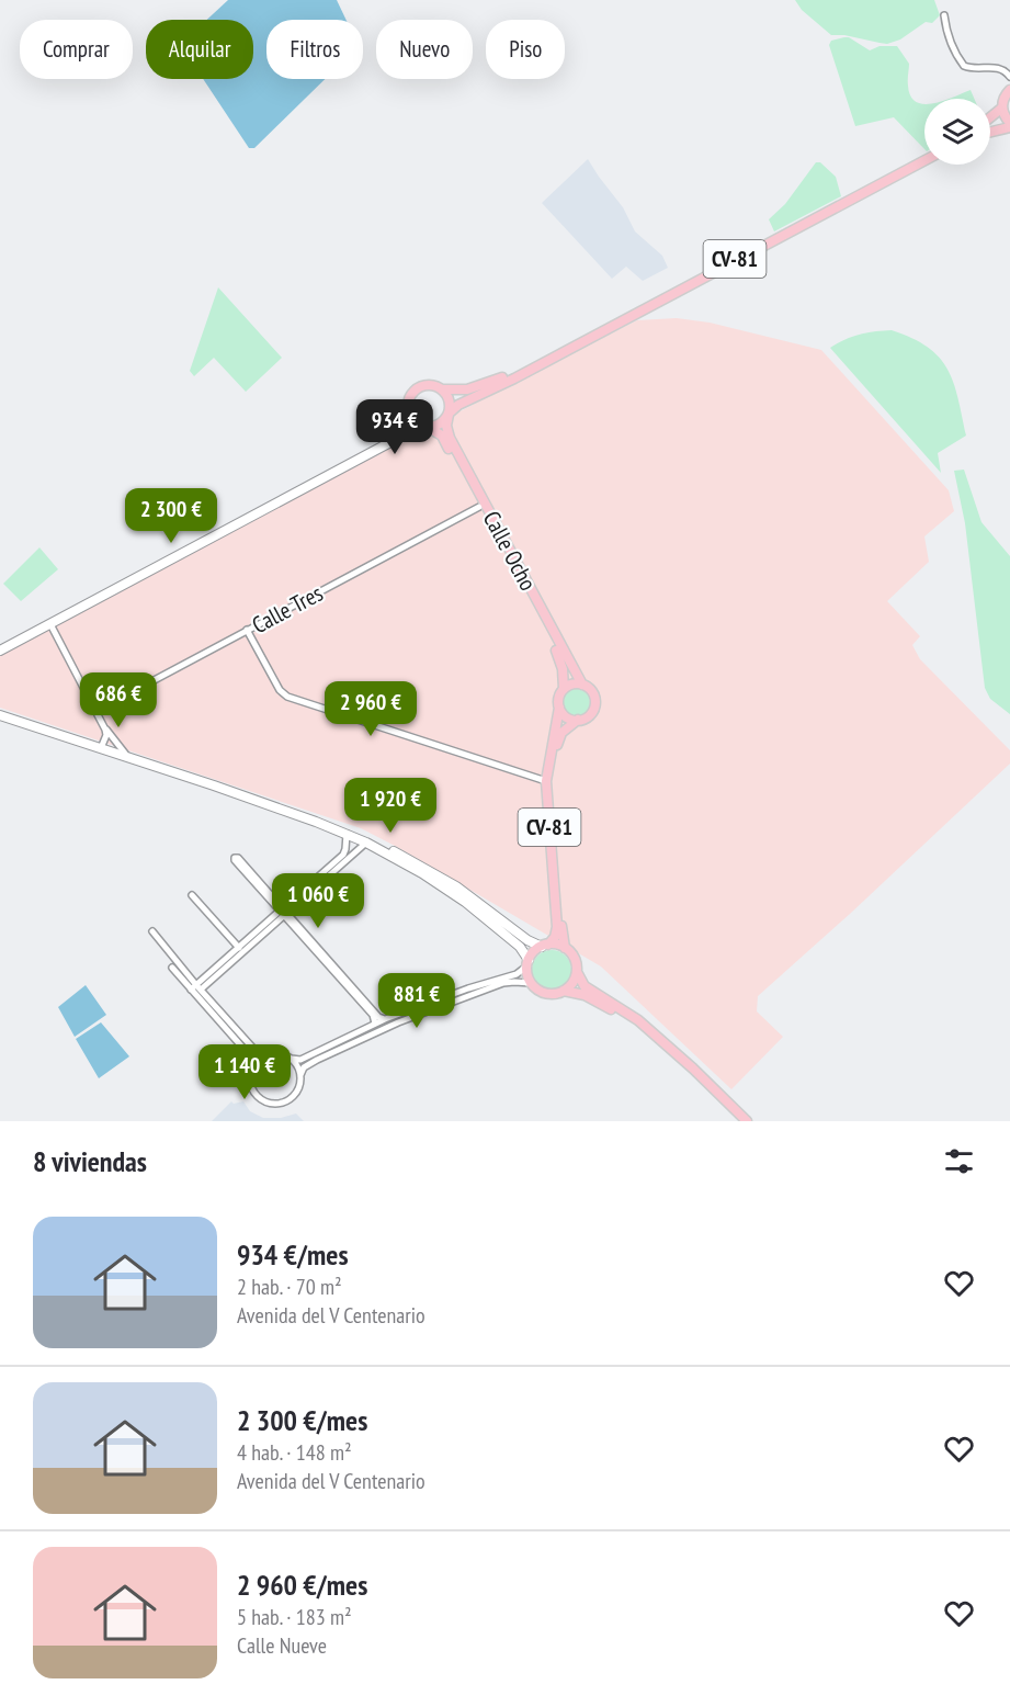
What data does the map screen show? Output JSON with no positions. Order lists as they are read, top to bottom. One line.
{"streets":{"main road":["CV-81","Calle Ocho"],"street":["Calle Tres"]},"crossings":[["CV-81","Calle Ocho"],["Calle Ocho","Calle Tres"]],"page":{"chip":["Comprar","Alquilar","Filtros","Nuevo","Piso"],"price":["934 €","2 300 €","686 €","2 960 €","1 920 €","1 060 €","881 €","1 140 €"],"heading":"8 viviendas","list":[{"name":"934 €/mes","note":"2 hab. · 70 m² · Avenida del V Centenario"},{"name":"2 300 €/mes","note":"4 hab. · 148 m² · Avenida del V Centenario"},{"name":"2 960 €/mes","note":"5 hab. · 183 m² · Calle Nueve"}]}}
